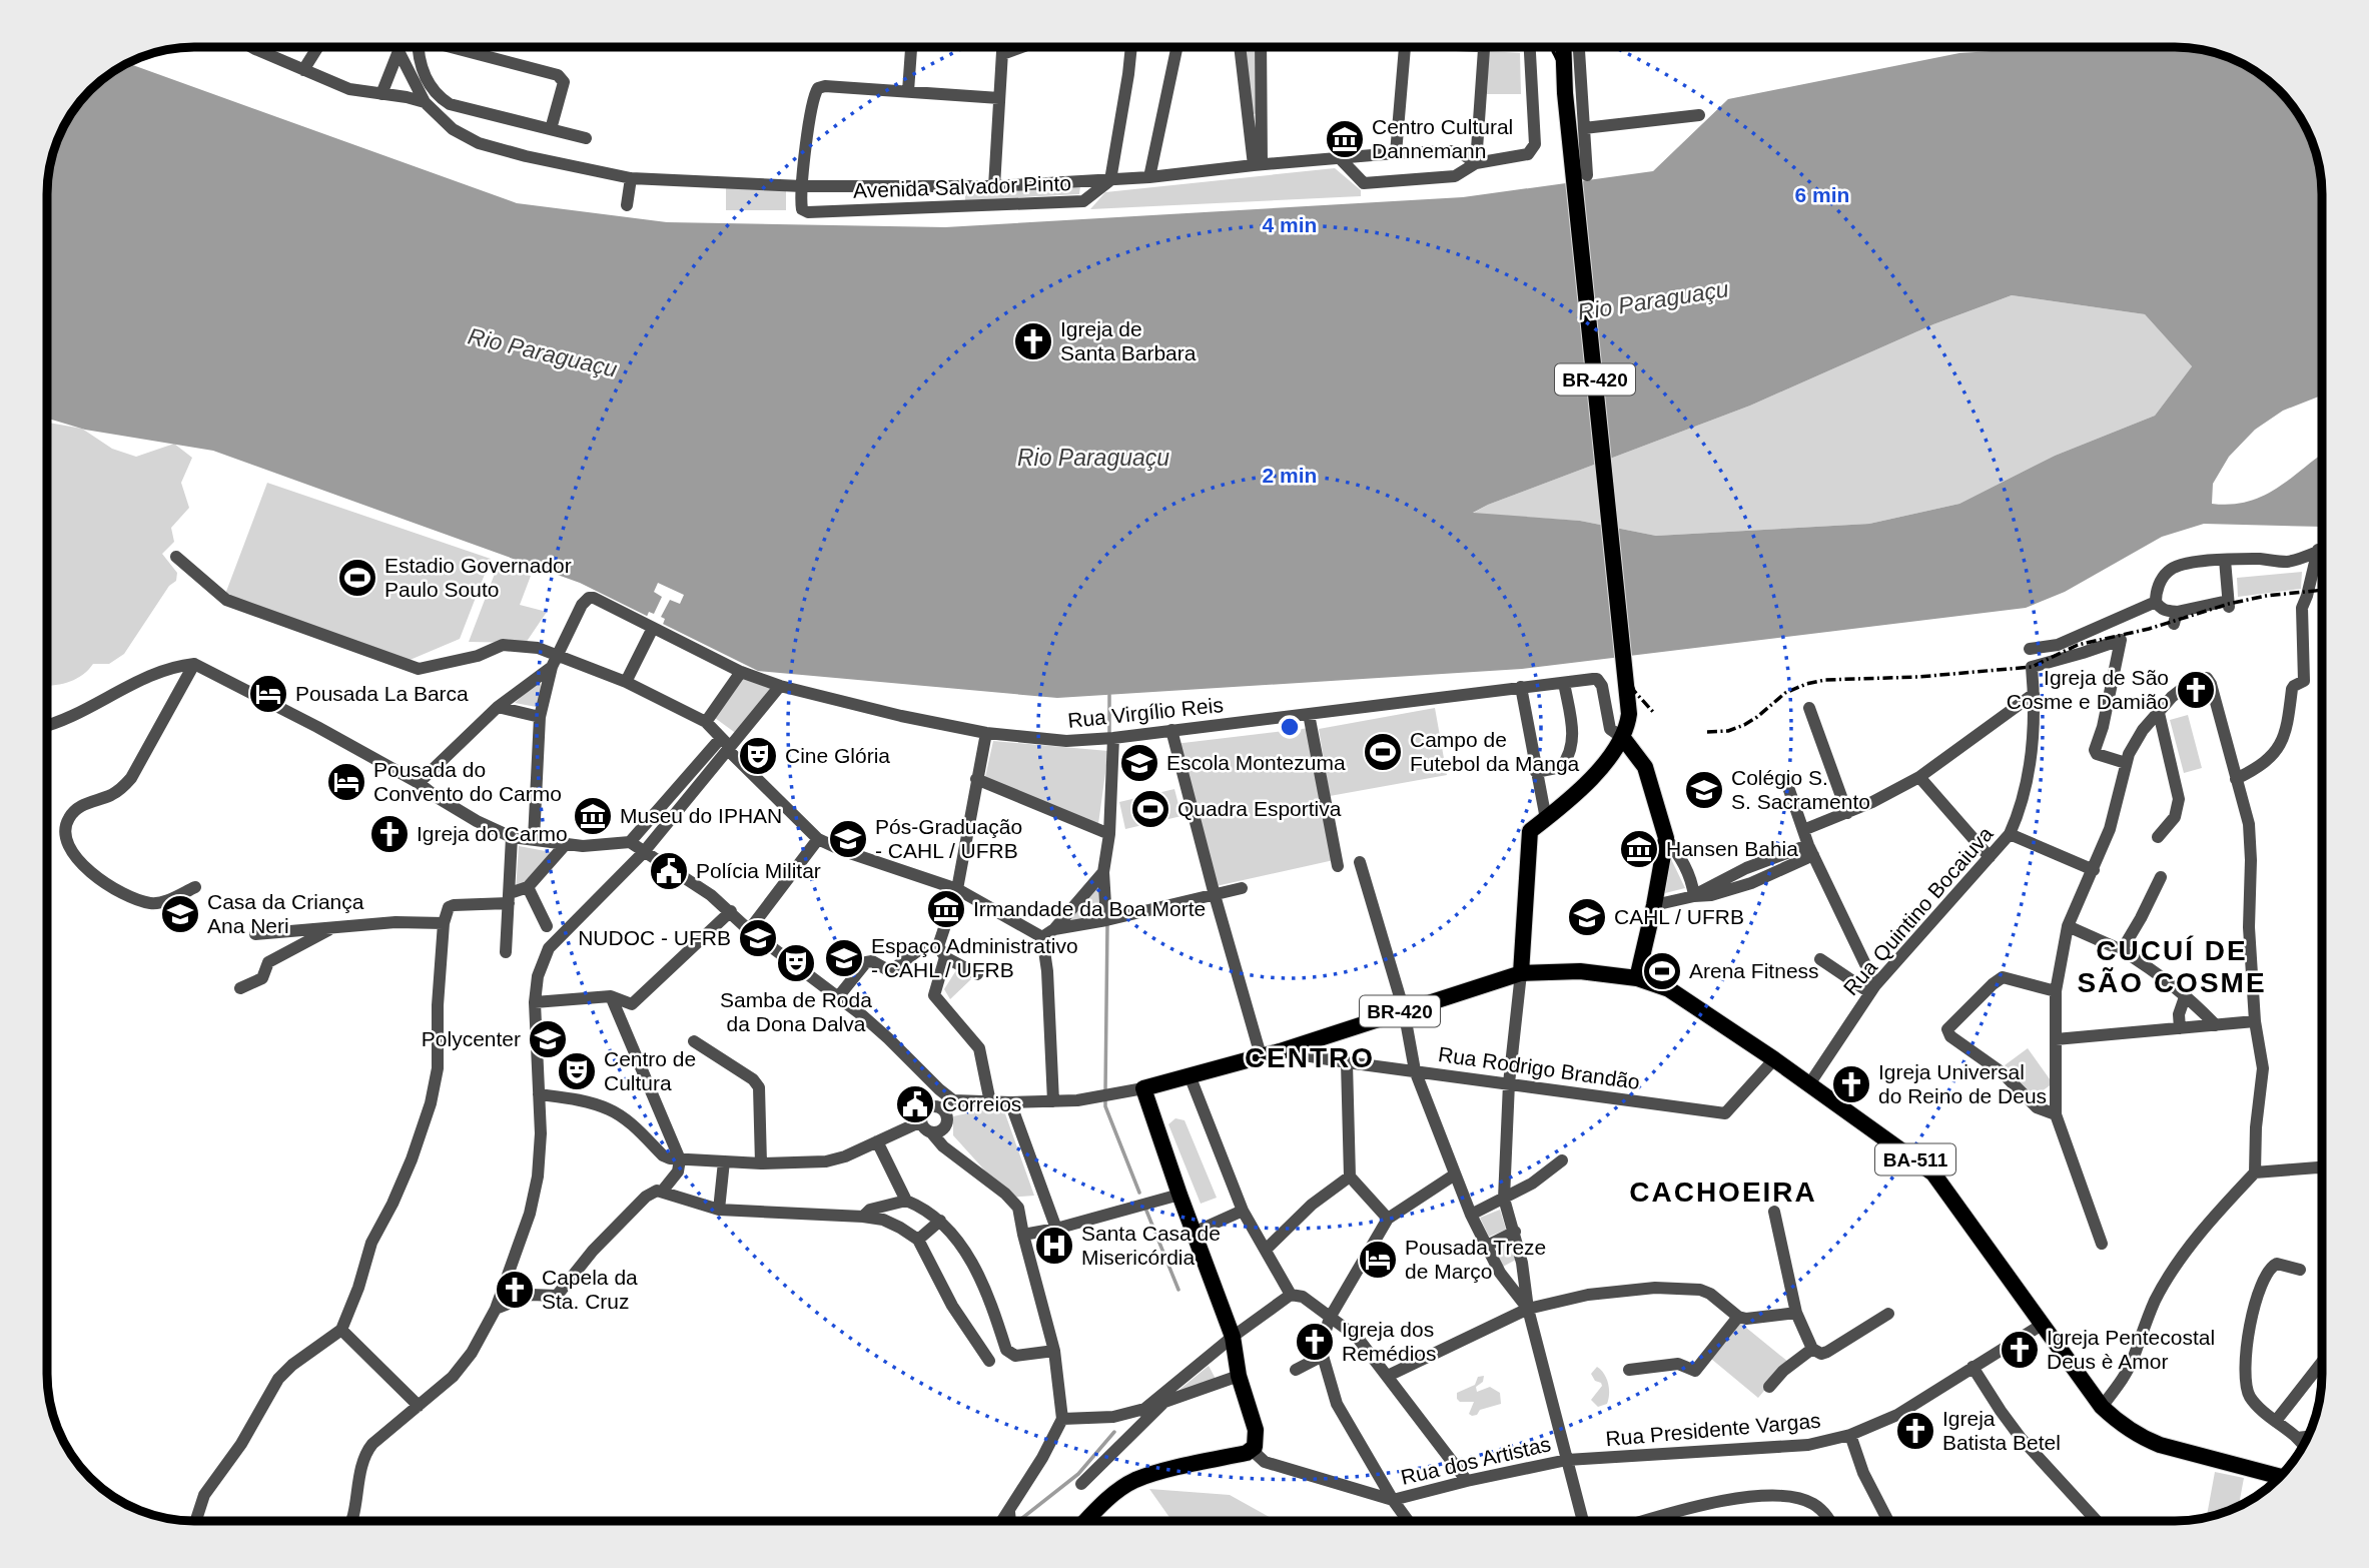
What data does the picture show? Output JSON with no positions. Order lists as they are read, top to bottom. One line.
{"streets":{"main road":["BR-420","BA-511"],"street":["Avenida Salvador Pinto","Rua Virgílio Reis","Rua Quintino Bocaiuva","Rua Rodrigo Brandão","Rua Presidente Vargas","Rua dos Artistas"]},"crossings":[["BR-420","Rua Virgílio Reis"],["BR-420","Rua Rodrigo Brandão"],["BR-420","BA-511"],["Rua Quintino Bocaiuva","BA-511"],["Rua Rodrigo Brandão","BA-511"],["BA-511","Rua Presidente Vargas"],["Rua Presidente Vargas","Rua dos Artistas"]],"districts":["CUCUÍ DE SÃO COSME","CENTRO","CACHOEIRA"],"water":["Rio Paraguaçu"],"places":{"museum":["Centro Cultural Dannemann","Museu do IPHAN","Hansen Bahia","Irmandade da Boa Morte"],"church":["Igreja de Santa Barbara","Igreja de São Cosme e Damião","Igreja do Carmo","Igreja Universal do Reino de Deus","Capela da Sta. Cruz","Igreja dos Remédios","Igreja Pentecostal Deus è Amor","Igreja Batista Betel"],"sports":["Estadio Governador Paulo Souto","Campo de Futebol da Manga","Quadra Esportiva","Arena Fitness"],"hotel":["Pousada La Barca","Pousada do Convento do Carmo","Pousada Treze de Março"],"theatre":["Cine Glória","Samba de Roda da Dona Dalva","Centro de Cultura"],"school or university":["Escola Montezuma","Colégio S. S. Sacramento","Pós-Graduação - CAHL / UFRB","Casa da Criança Ana Neri","CAHL / UFRB","NUDOC - UFRB","Espaço Administrativo - CAHL / UFRB","Polycenter"],"public building":["Polícia Militar","Correios"],"hospital":["Santa Casa de Misericórdia"]},"rings":["6 min","4 min","2 min"]}
